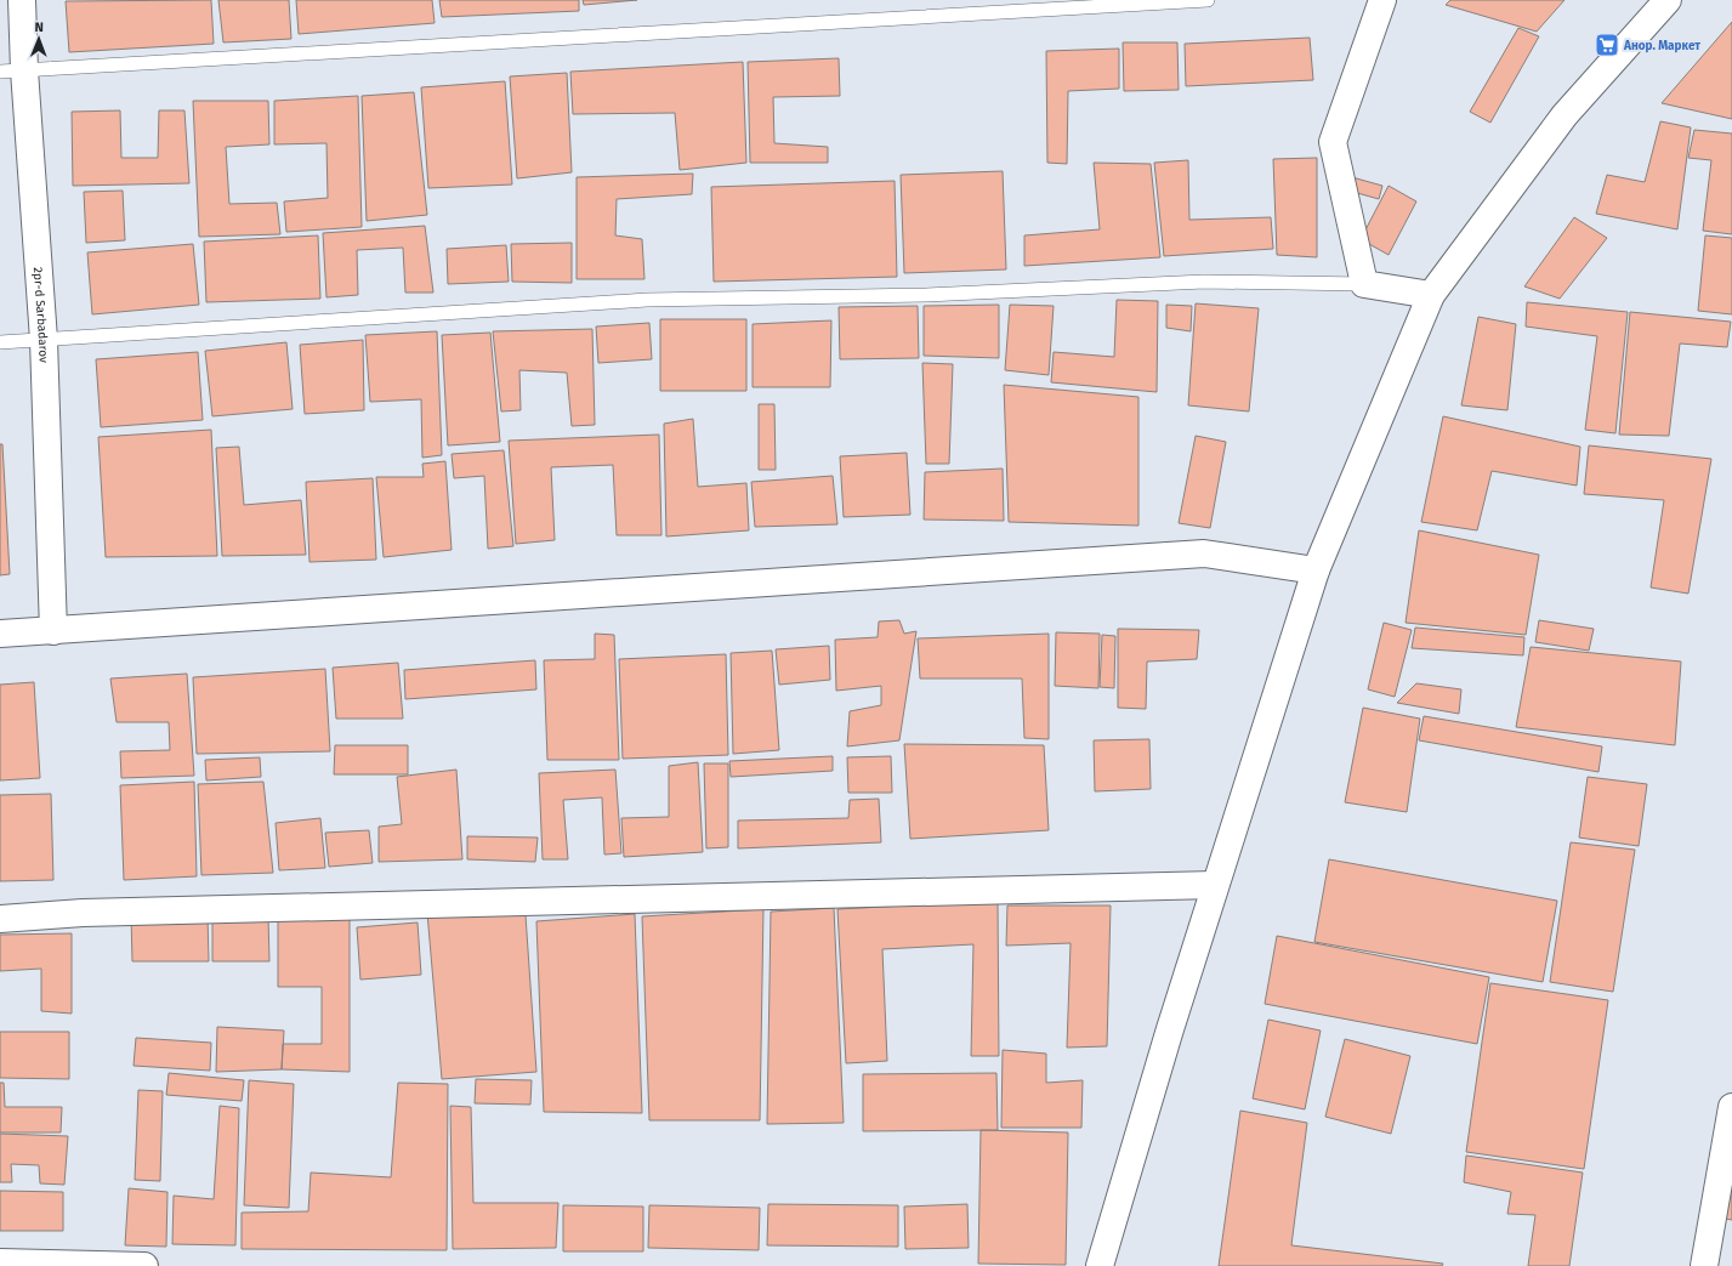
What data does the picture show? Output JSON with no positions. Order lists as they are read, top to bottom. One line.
{"streets":{"street":["2pr-d Sarbadarov"]},"places":{"supermarket":["Анор. Маркет"]},"north":"top"}
